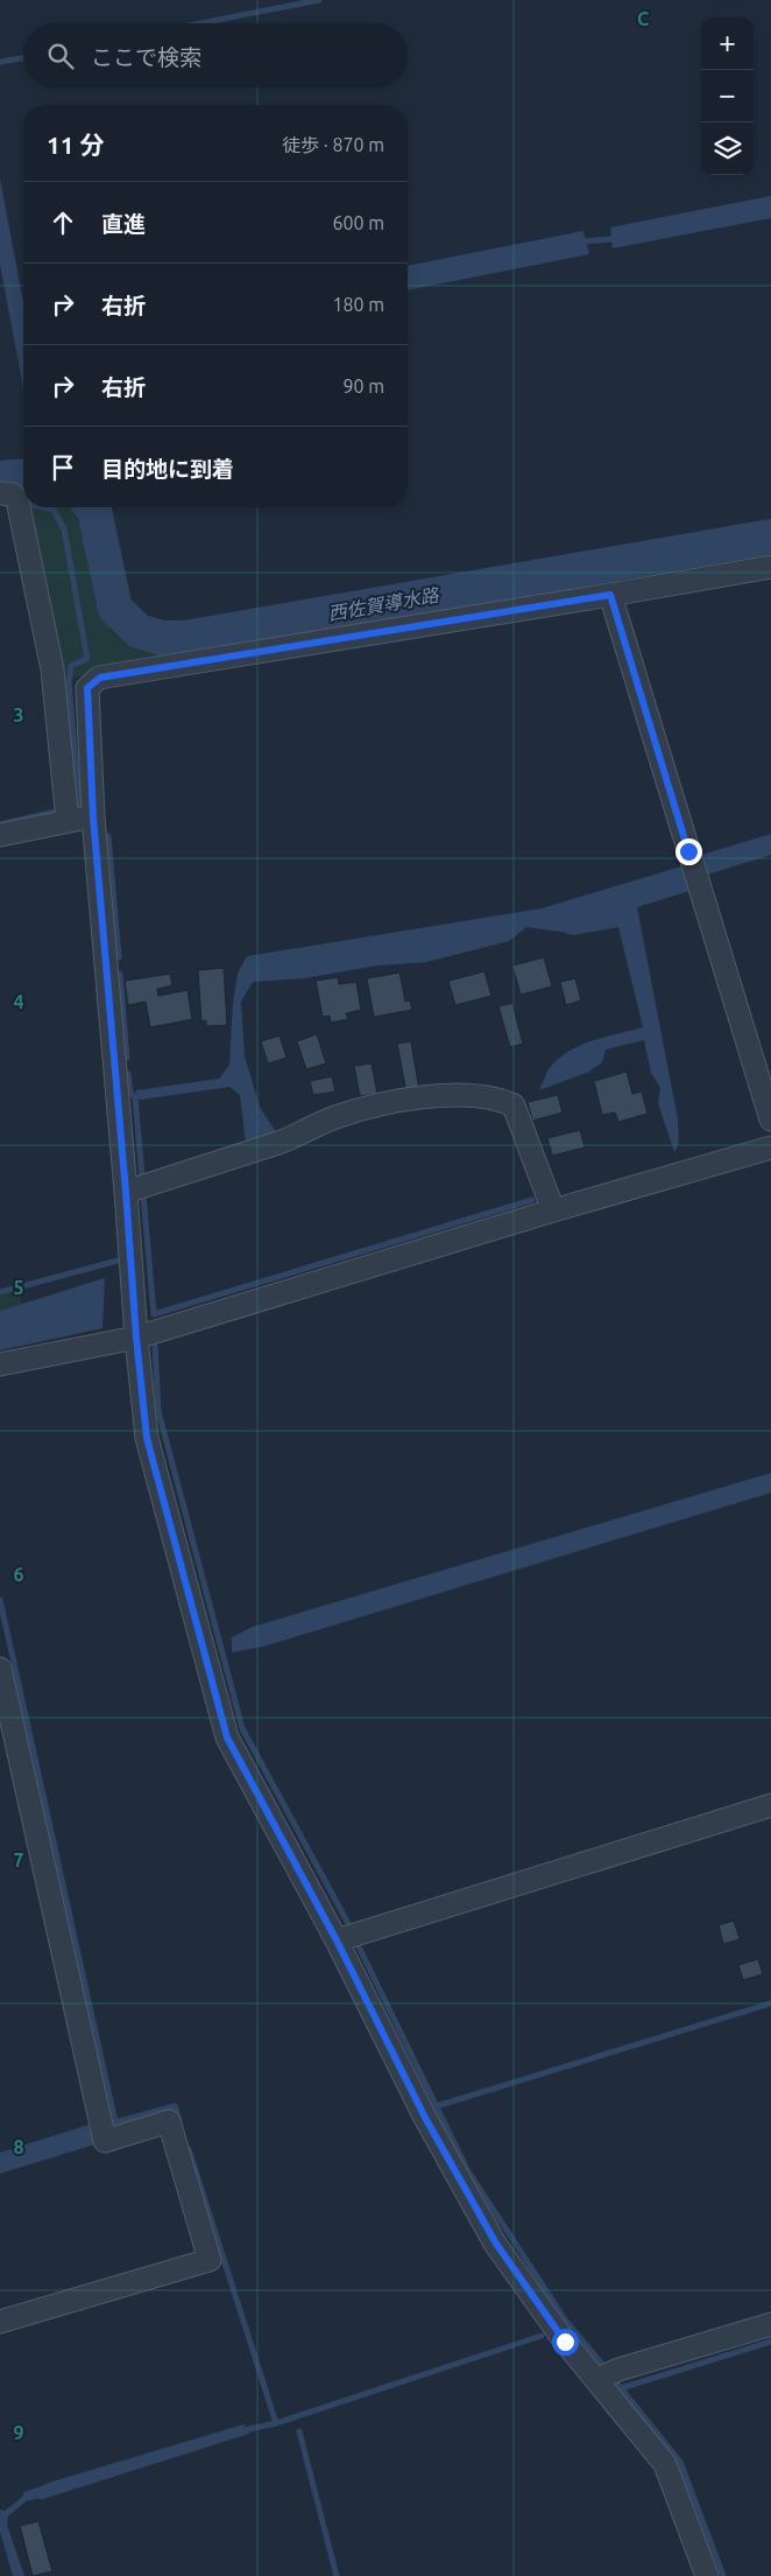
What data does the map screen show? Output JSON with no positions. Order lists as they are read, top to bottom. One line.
{"water":["西佐賀導水路"],"page":{"map_buttons":["+","−"],"search":"ここで検索","heading":["11 分","徒歩 · 870 m"],"list":[["直進","600 m"],["右折","180 m"],["右折","90 m"],"目的地に到着"]},"grid":{"columns":["C"],"rows":["3","4","5","6","7","8","9"]}}
